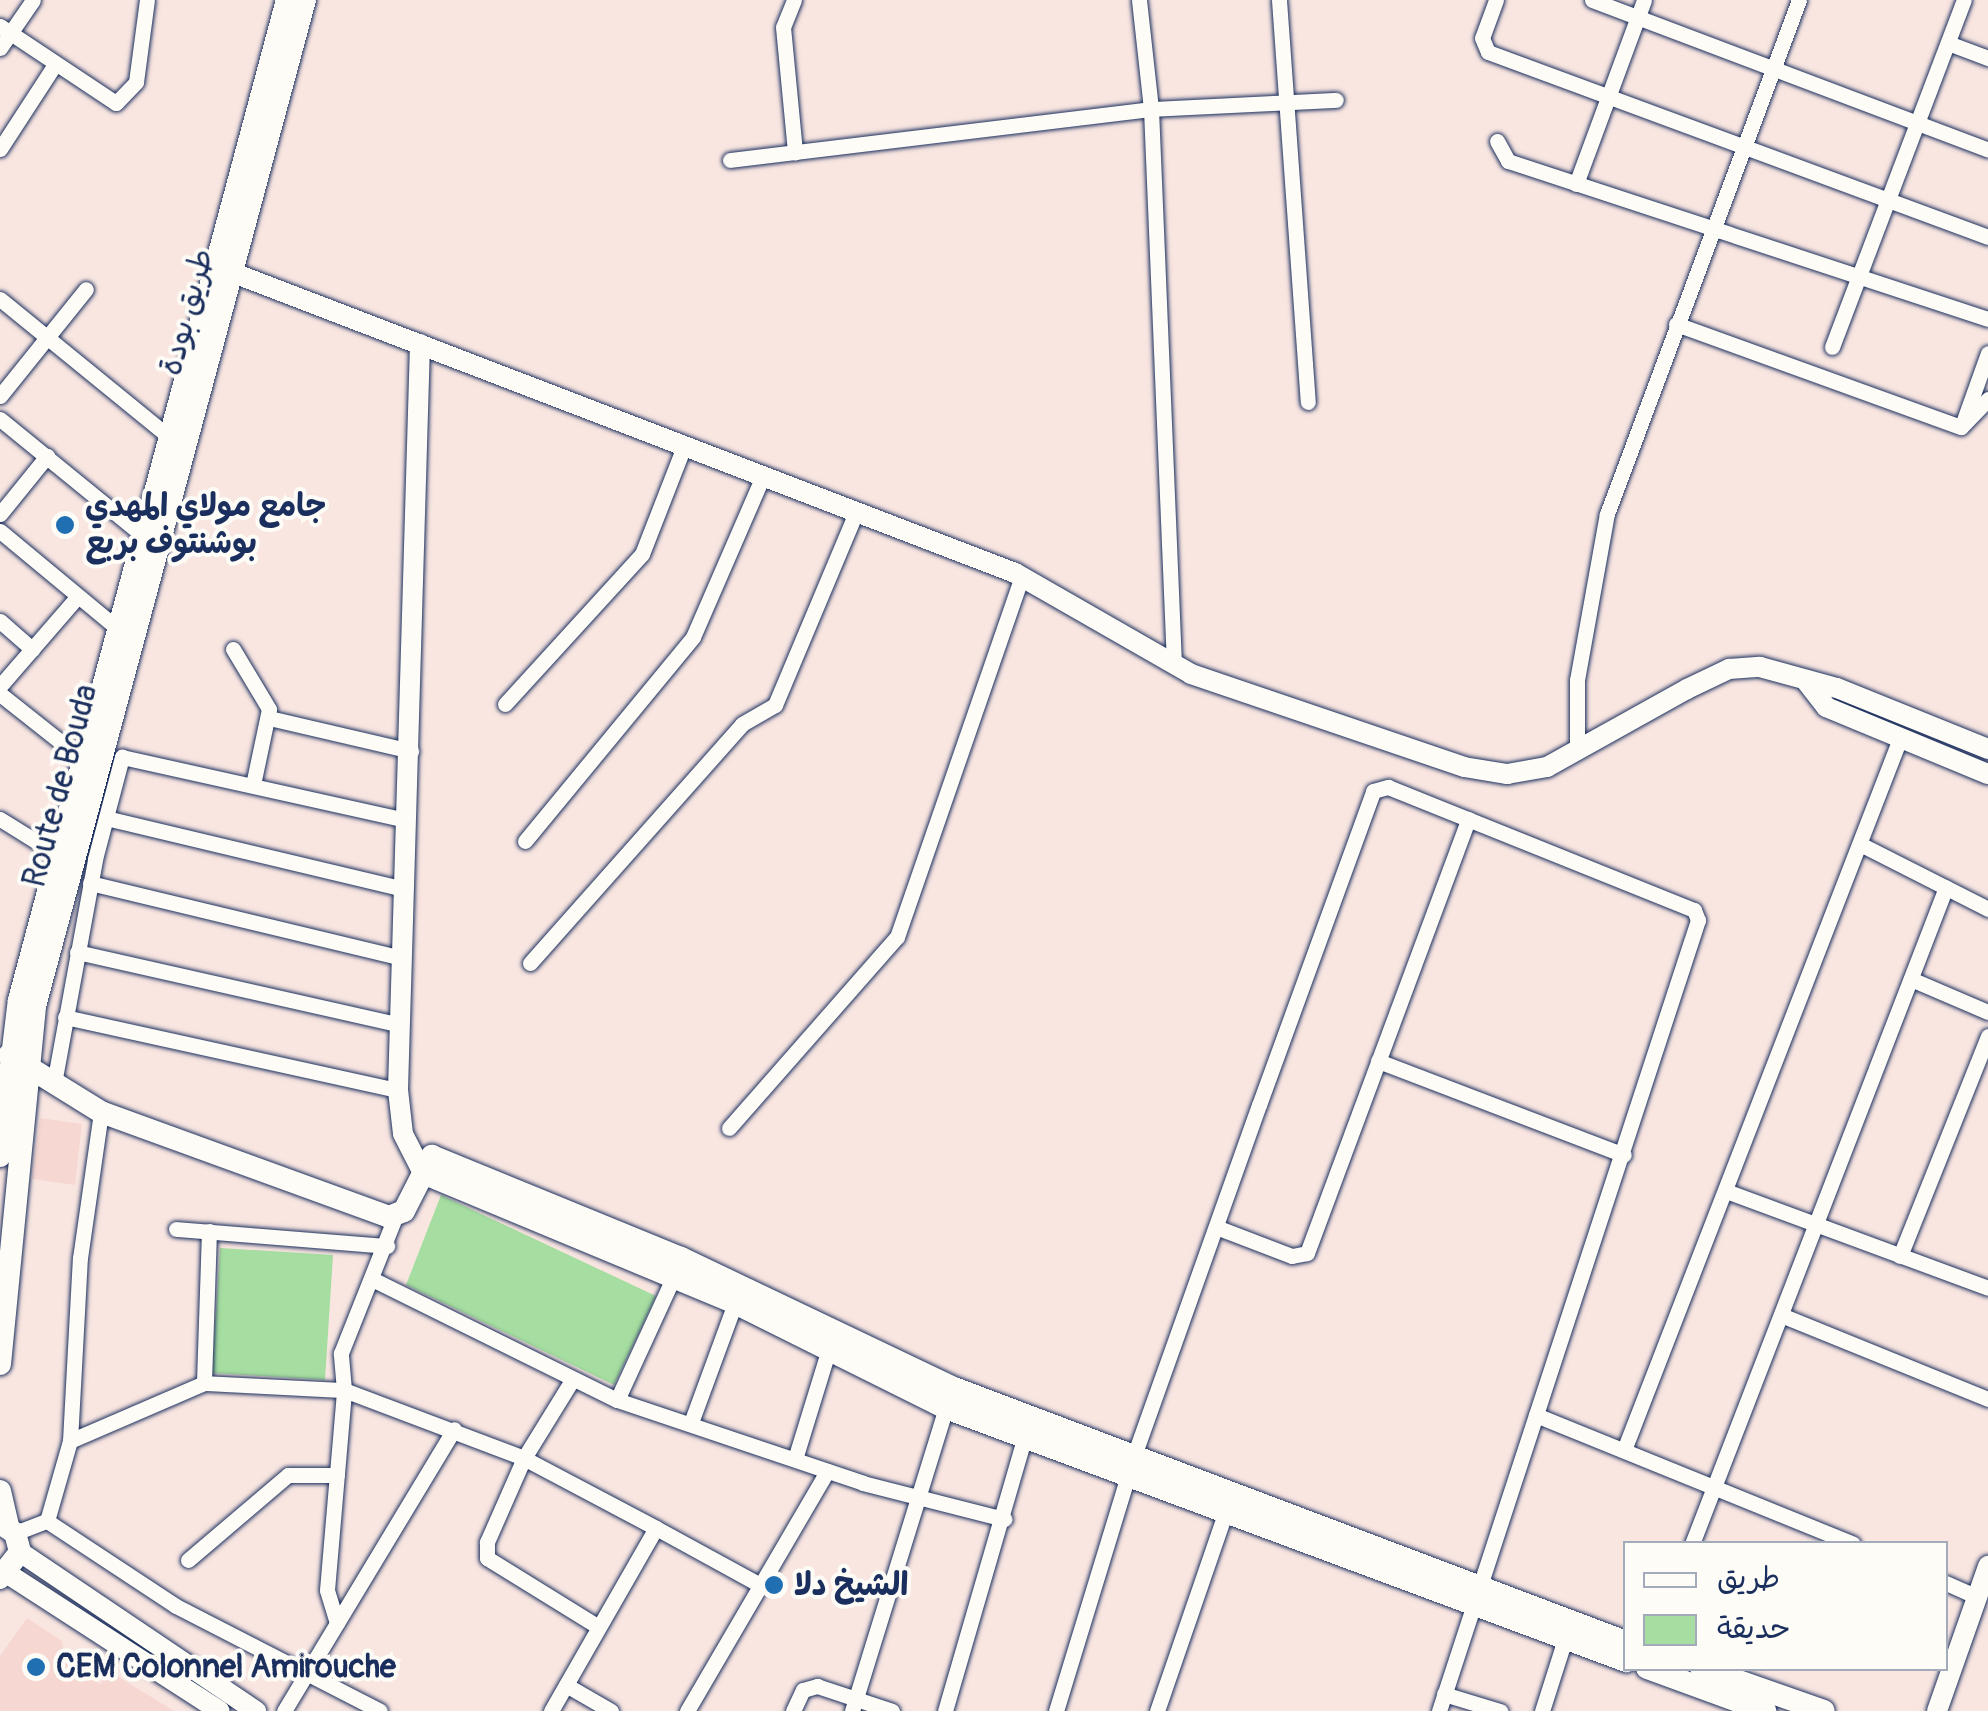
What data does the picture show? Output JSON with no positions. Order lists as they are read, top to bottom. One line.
{"streets":{"main road":["طريق بودة","Route de Bouda"]},"crossings":[["طريق بودة","Route de Bouda"]],"places":["جامع مولاي المهدي بوشنتوف بربع","الشيخ دلا","CEM Colonnel Amirouche"],"legend":["طريق","حديقة"]}
